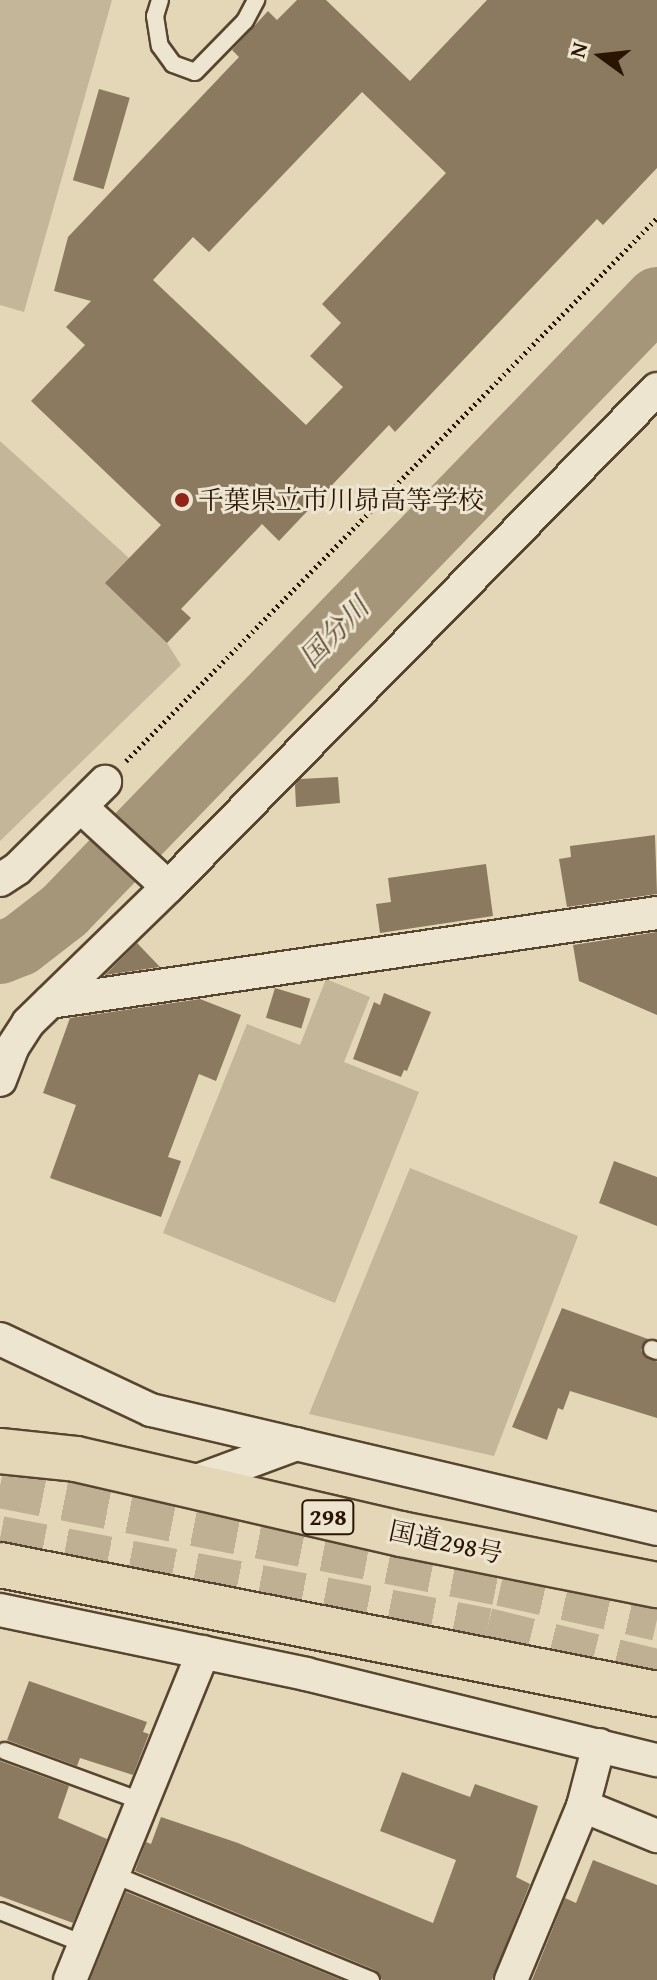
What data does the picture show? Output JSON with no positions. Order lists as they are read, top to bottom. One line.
{"streets":{"highway":["298","国道298号"]},"water":["国分川"],"places":["千葉県立市川昴高等学校"],"north":"left"}
